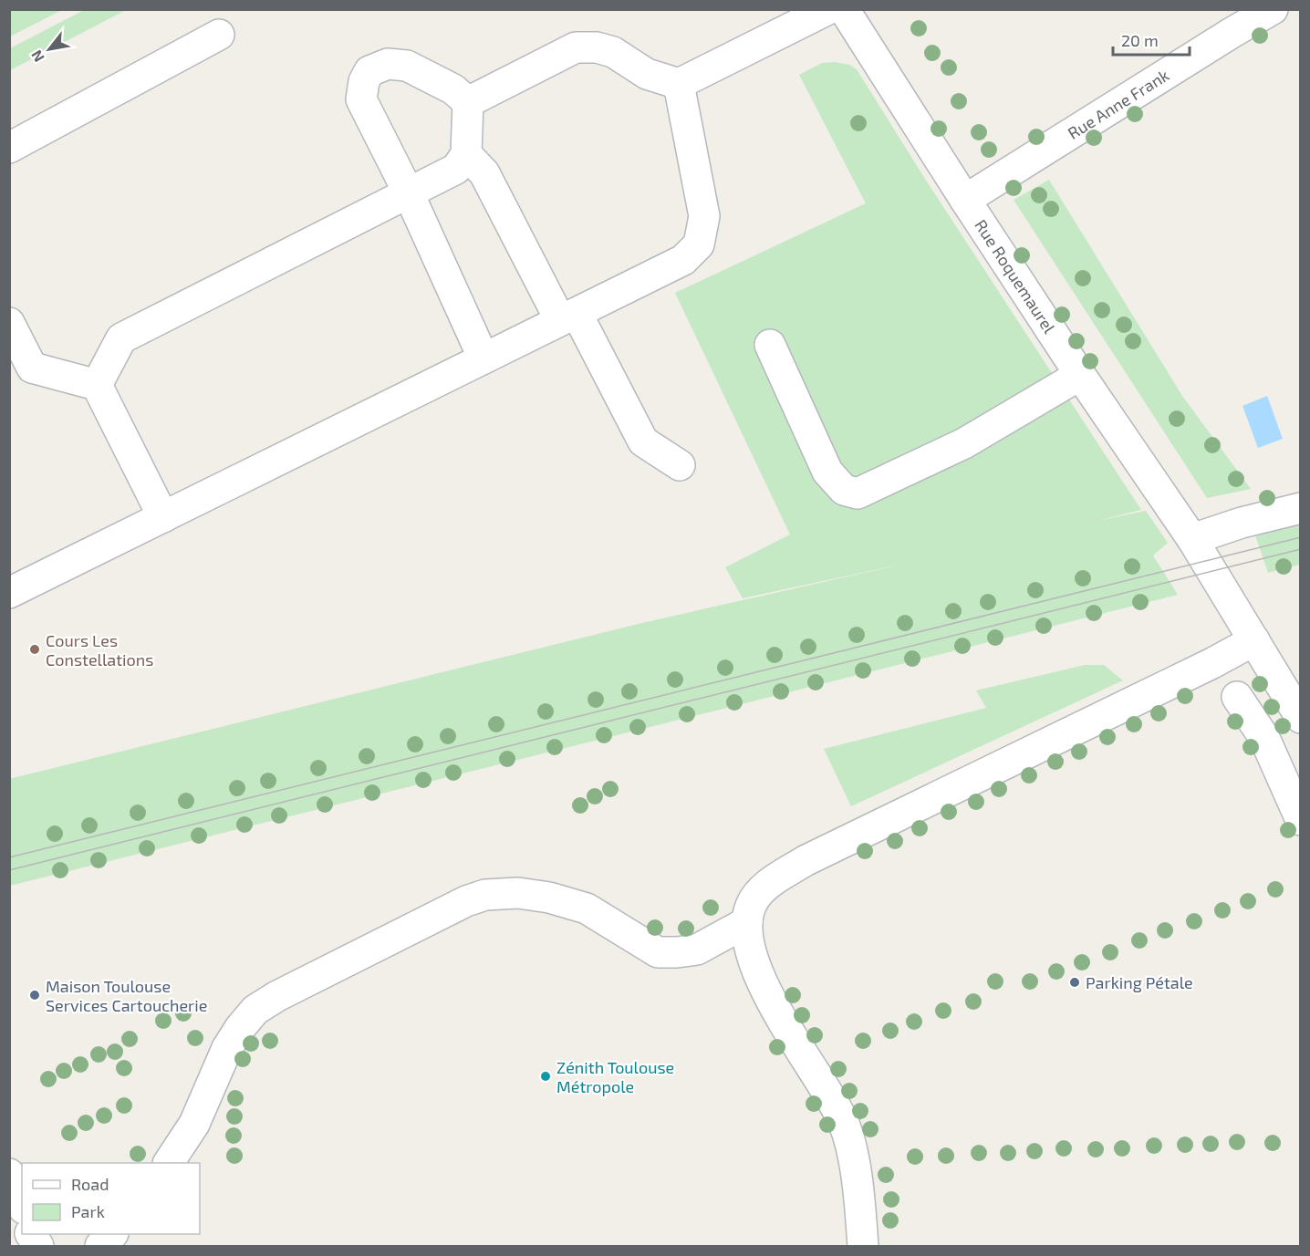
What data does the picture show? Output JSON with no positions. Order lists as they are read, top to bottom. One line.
{"streets":{"street":["Rue Anne Frank","Rue Roquemaurel"]},"crossings":[["Rue Anne Frank","Rue Roquemaurel"]],"places":["Cours Les Constellations","Parking Pétale","Maison Toulouse Services Cartoucherie","Zénith Toulouse Métropole"],"legend":["Road","Park"],"scale_bar":"20 m","north":"bottom left"}
